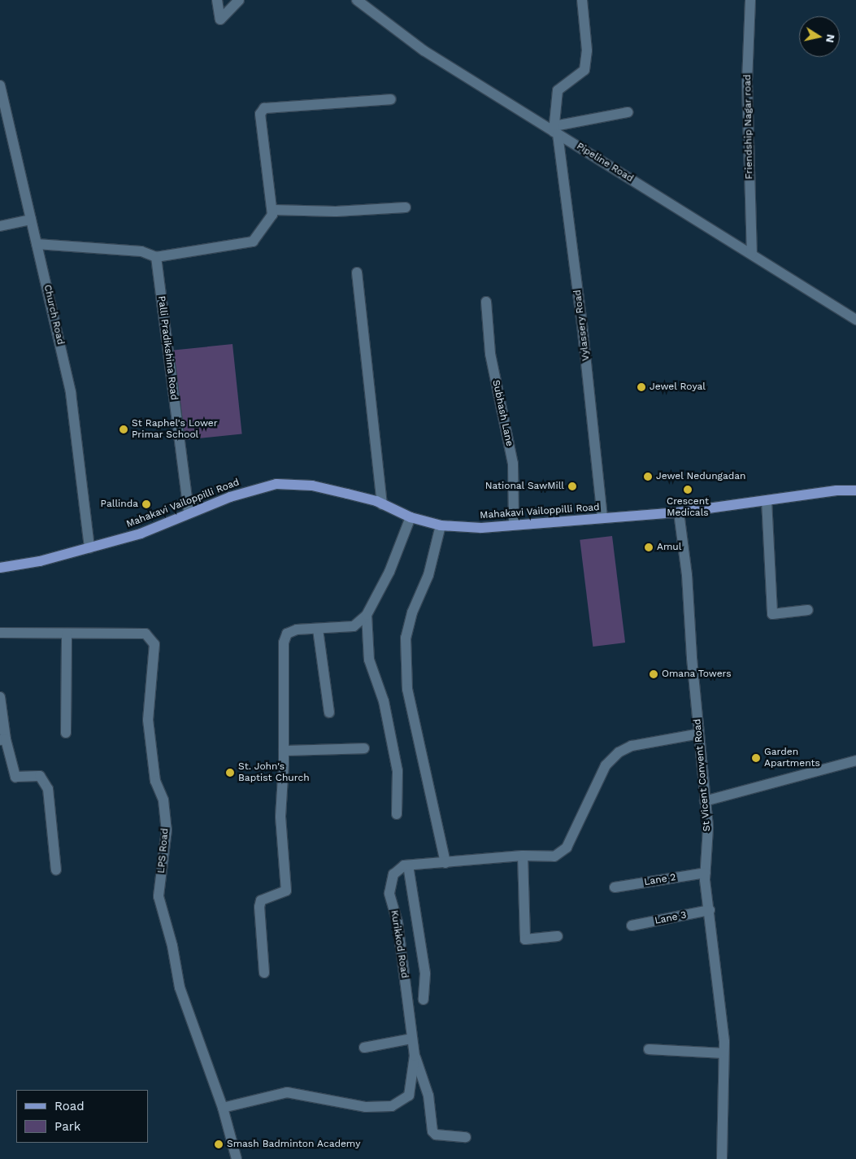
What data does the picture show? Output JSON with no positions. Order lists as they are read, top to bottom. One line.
{"streets":{"main road":["Mahakavi Vailoppilli Road"],"street":["Friendship Nagar road","Pipeline Road","Church Road","Vylassery Road","Palli Pradikshina Road","Subhash Lane","St Vicent Convent Road","LPS Road","Lane 2","Lane 3","Kurikkod Road"]},"crossings":[["Friendship Nagar road","Pipeline Road"],["Pipeline Road","Vylassery Road"],["Church Road","Mahakavi Vailoppilli Road"],["Vylassery Road","Mahakavi Vailoppilli Road"],["Palli Pradikshina Road","Mahakavi Vailoppilli Road"],["Subhash Lane","Mahakavi Vailoppilli Road"],["Mahakavi Vailoppilli Road","St Vicent Convent Road"],["St Vicent Convent Road","Lane 2"],["St Vicent Convent Road","Lane 3"],["LPS Road","Kurikkod Road"]],"places":["Jewel Royal","St Raphel's Lower Primar School","Jewel Nedungadan","National SawMill","Crescent Medicals","Pallinda","Amul","Omana Towers","Garden Apartments","St. John's Baptist Church","Smash Badminton Academy"],"legend":["Road","Park"],"north":"right"}
